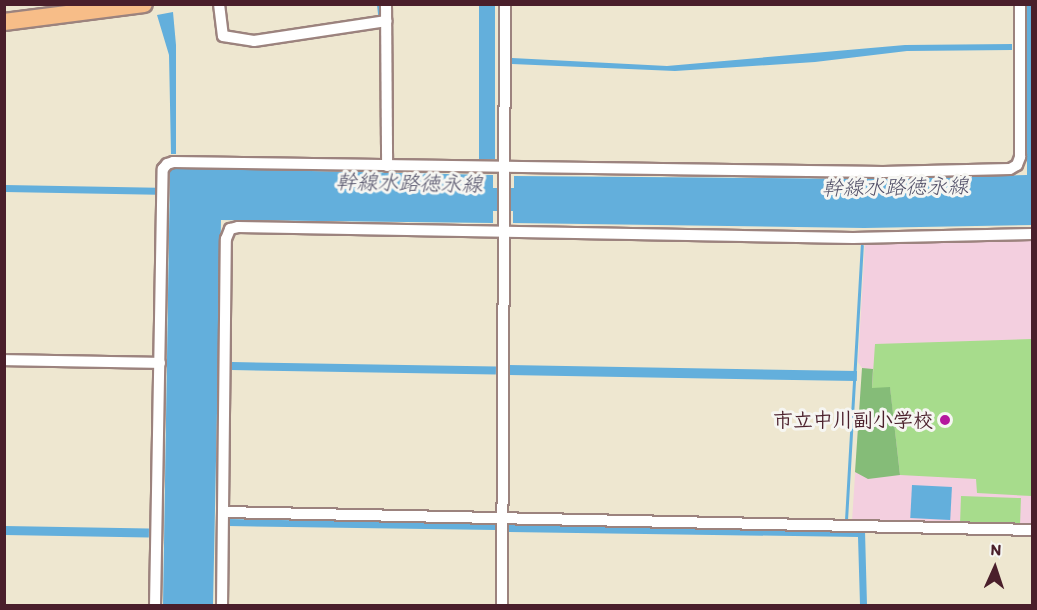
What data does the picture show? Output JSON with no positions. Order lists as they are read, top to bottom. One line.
{"water":["幹線水路徳永線"],"places":["市立中川副小学校"],"north":"top"}
